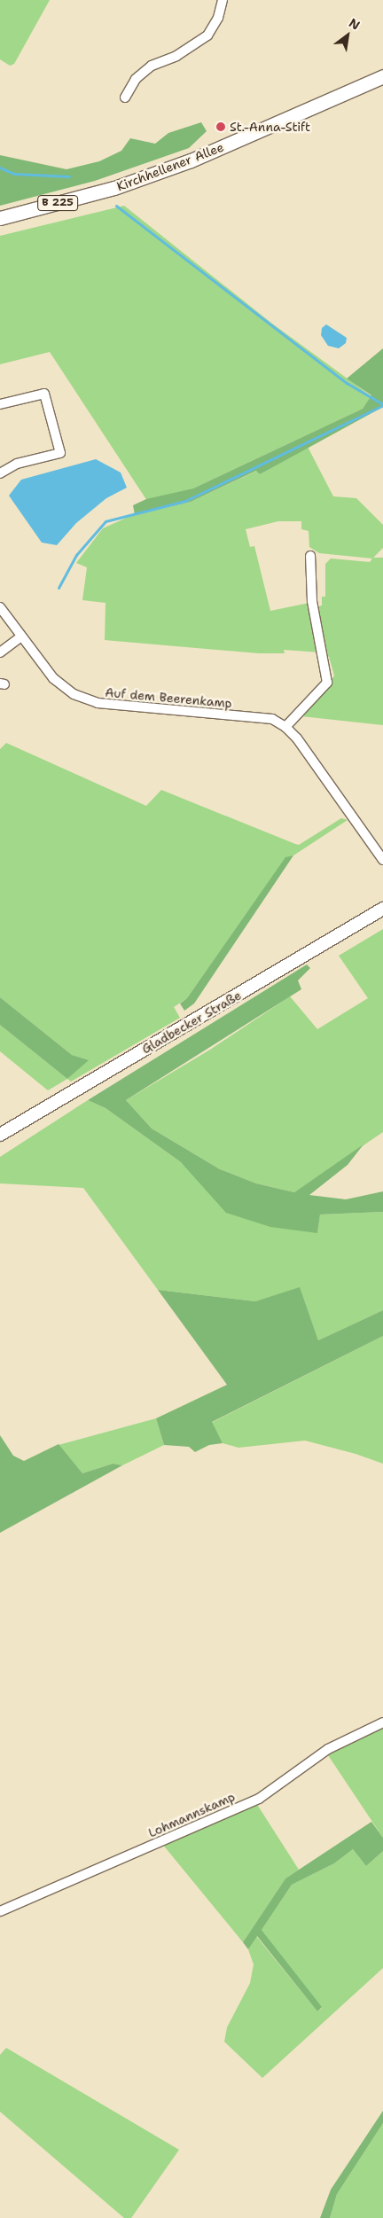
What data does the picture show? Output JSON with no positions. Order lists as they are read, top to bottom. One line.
{"streets":{"main road":["Kirchhellener Allee","B 225","Gladbecker Straße"],"street":["Auf dem Beerenkamp","Lohmannskamp"]},"places":["St.-Anna-Stift"],"north":"top right"}
